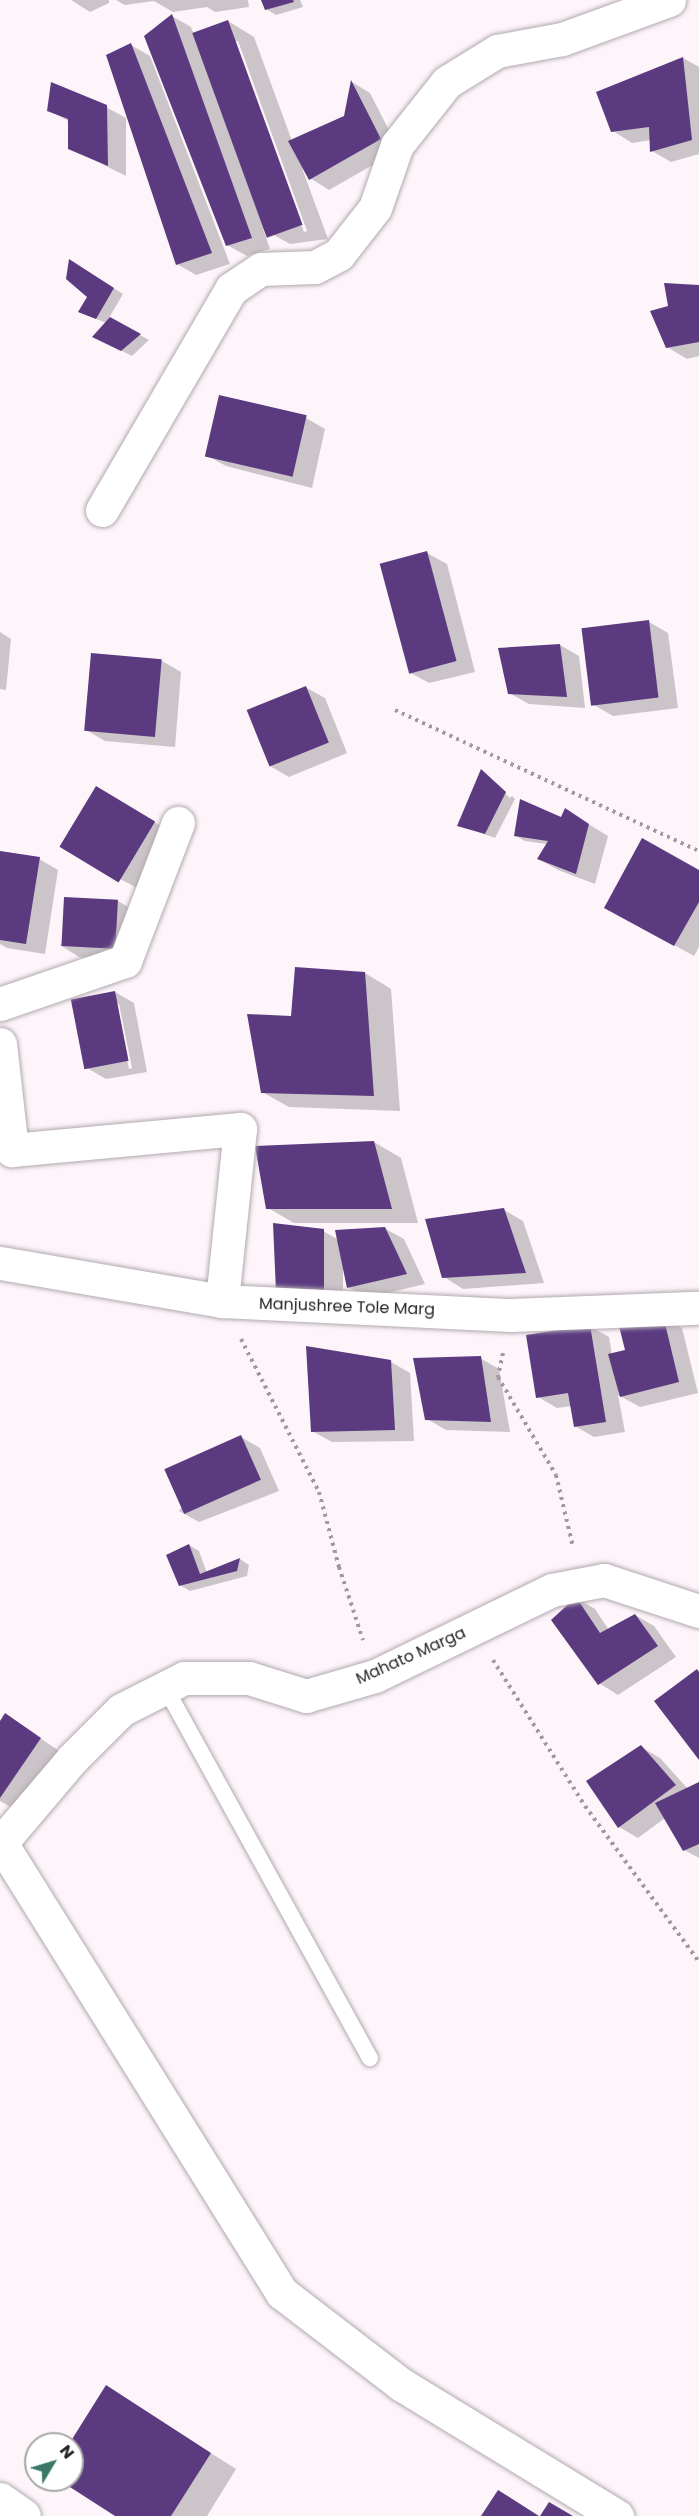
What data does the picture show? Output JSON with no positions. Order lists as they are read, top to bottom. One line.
{"streets":{"street":["Manjushree Tole Marg","Mahato Marga"]},"north":"top right"}
